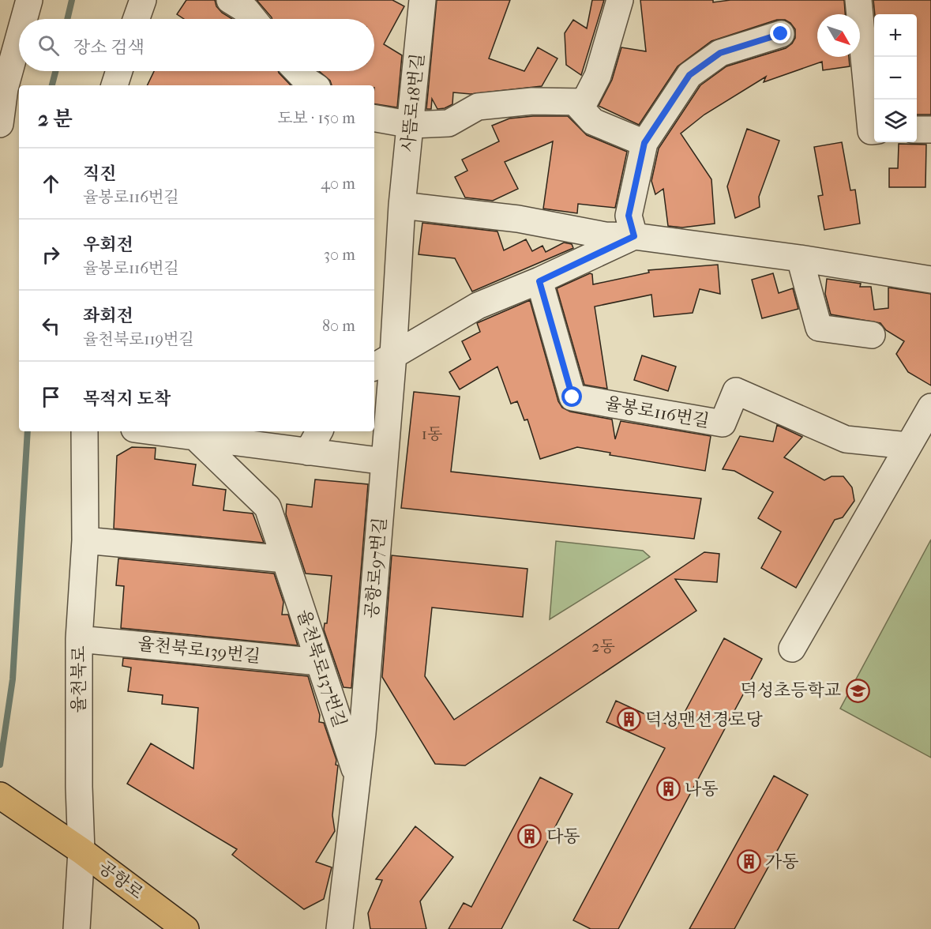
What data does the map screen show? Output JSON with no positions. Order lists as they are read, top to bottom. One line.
{"streets":{"main road":["공항로"],"street":["사뜸로18번길","율봉로116번길","공항로97번길","율천북로139번길","율천북로137번길","율천북로"]},"crossings":[["사뜸로18번길","공항로97번길"],["공항로97번길","율천북로137번길"],["율천북로139번길","율천북로137번길"],["율천북로139번길","율천북로"],["율천북로","공항로"]],"places":{"school or university":["덕성초등학교"],"building":["덕성맨션경로당","나동","다동","가동"]},"house_numbers":["1동","2동"],"north":"bottom right","page":{"map_buttons":["+","−"],"search":"장소 검색","heading":["2 분","도보 · 150 m"],"list":[["직진","율봉로116번길","40 m"],["우회전","율봉로116번길","30 m"],["좌회전","율천북로119번길","80 m"],"목적지 도착"]}}
